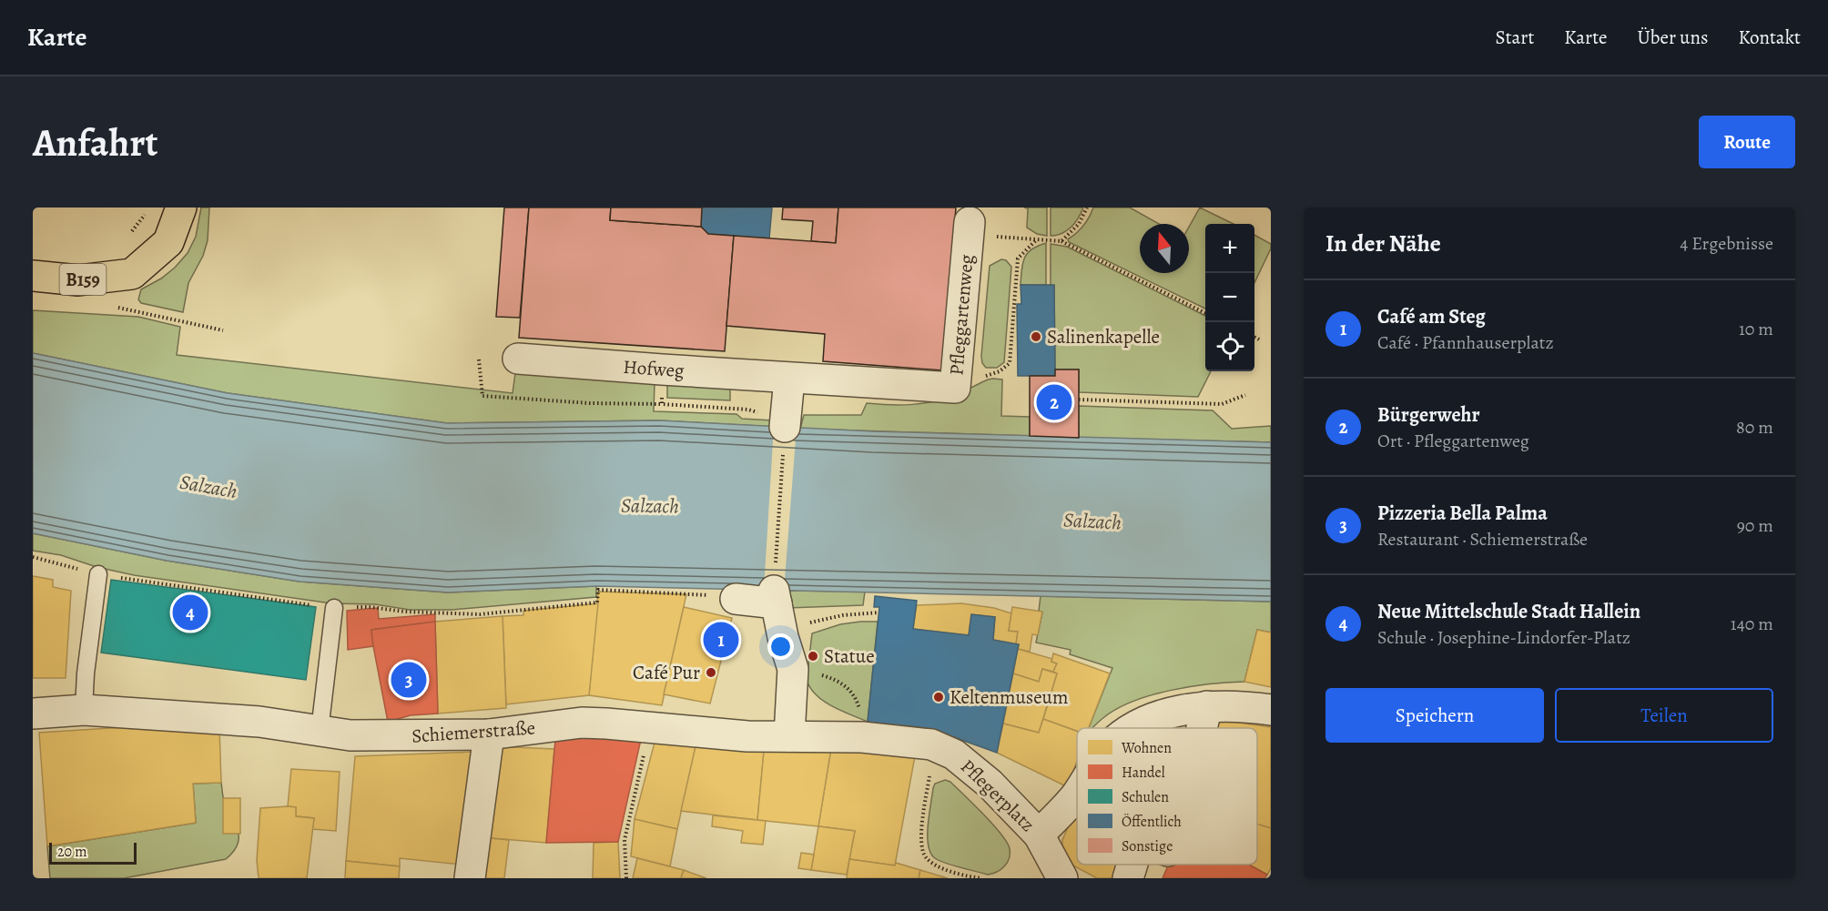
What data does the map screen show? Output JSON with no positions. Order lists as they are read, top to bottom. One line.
{"streets":{"main road":["B159"],"street":["Pfleggartenweg","Hofweg","Schiemerstraße","Pflegerplatz"]},"crossings":[["Pfleggartenweg","Hofweg"],["Schiemerstraße","Pflegerplatz"]],"water":["Salzach"],"places":["Salinenkapelle","Statue","Café Pur","Keltenmuseum"],"legend":["Wohnen","Handel","Schulen","Öffentlich","Sonstige"],"scale_bar":"20 m","north":"top","page":{"header":"Karte","nav":["Start","Karte","Über uns","Kontakt"],"buttons":["Route",["Speichern","Teilen"]],"title":"Anfahrt","heading":["In der Nähe","4 Ergebnisse"],"map_buttons":["+","−"],"list":[{"mark":"1","name":"Café am Steg","note":"Café · Pfannhauserplatz","value":"10 m"},{"mark":"2","name":"Bürgerwehr","note":"Ort · Pfleggartenweg","value":"80 m"},{"mark":"3","name":"Pizzeria Bella Palma","note":"Restaurant · Schiemerstraße","value":"90 m"},{"mark":"4","name":"Neue Mittelschule Stadt Hallein","note":"Schule · Josephine-Lindorfer-Platz","value":"140 m"}],"pins":["2","4","1","3"],"scale":"20 m"}}
